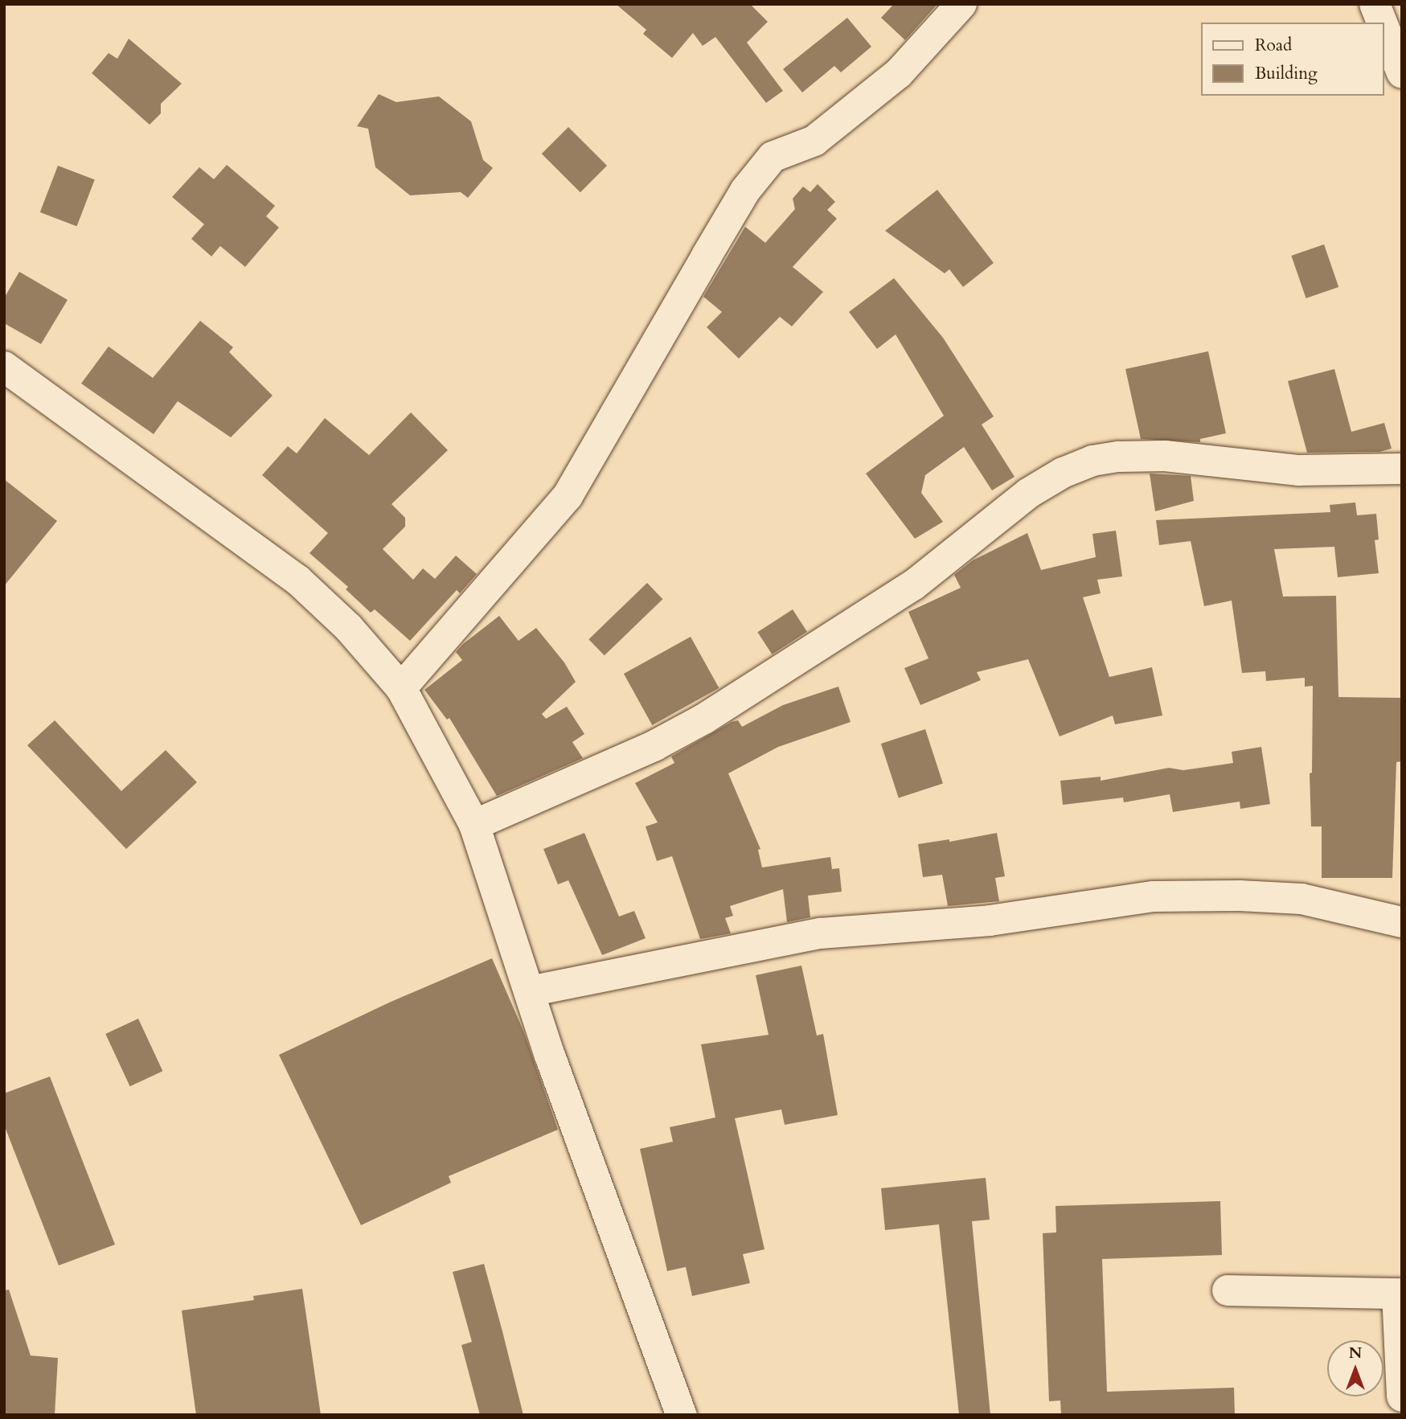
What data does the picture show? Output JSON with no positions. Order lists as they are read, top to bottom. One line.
{"legend":["Road","Building"],"north":"top"}
